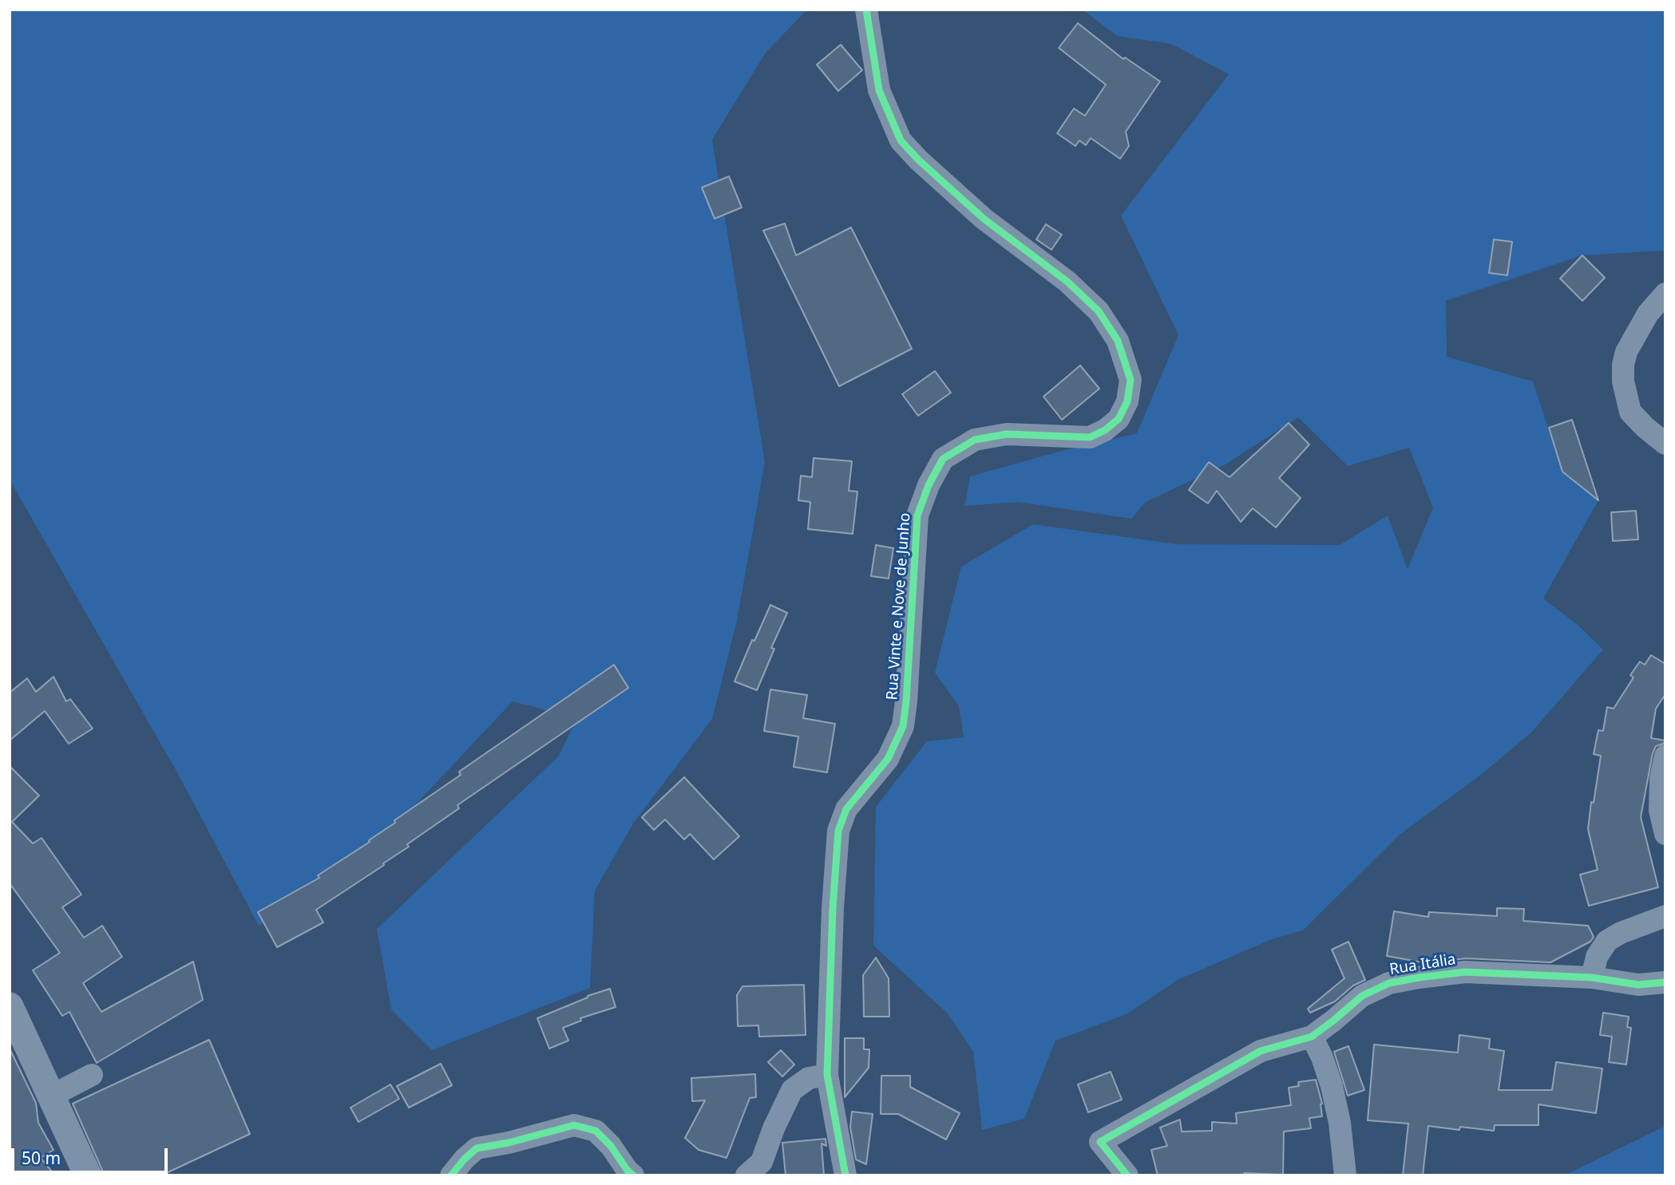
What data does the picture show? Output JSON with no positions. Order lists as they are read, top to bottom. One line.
{"streets":{"street":["Rua Vinte e Nove de Junho","Rua Itália"]},"scale_bar":"50 m"}
